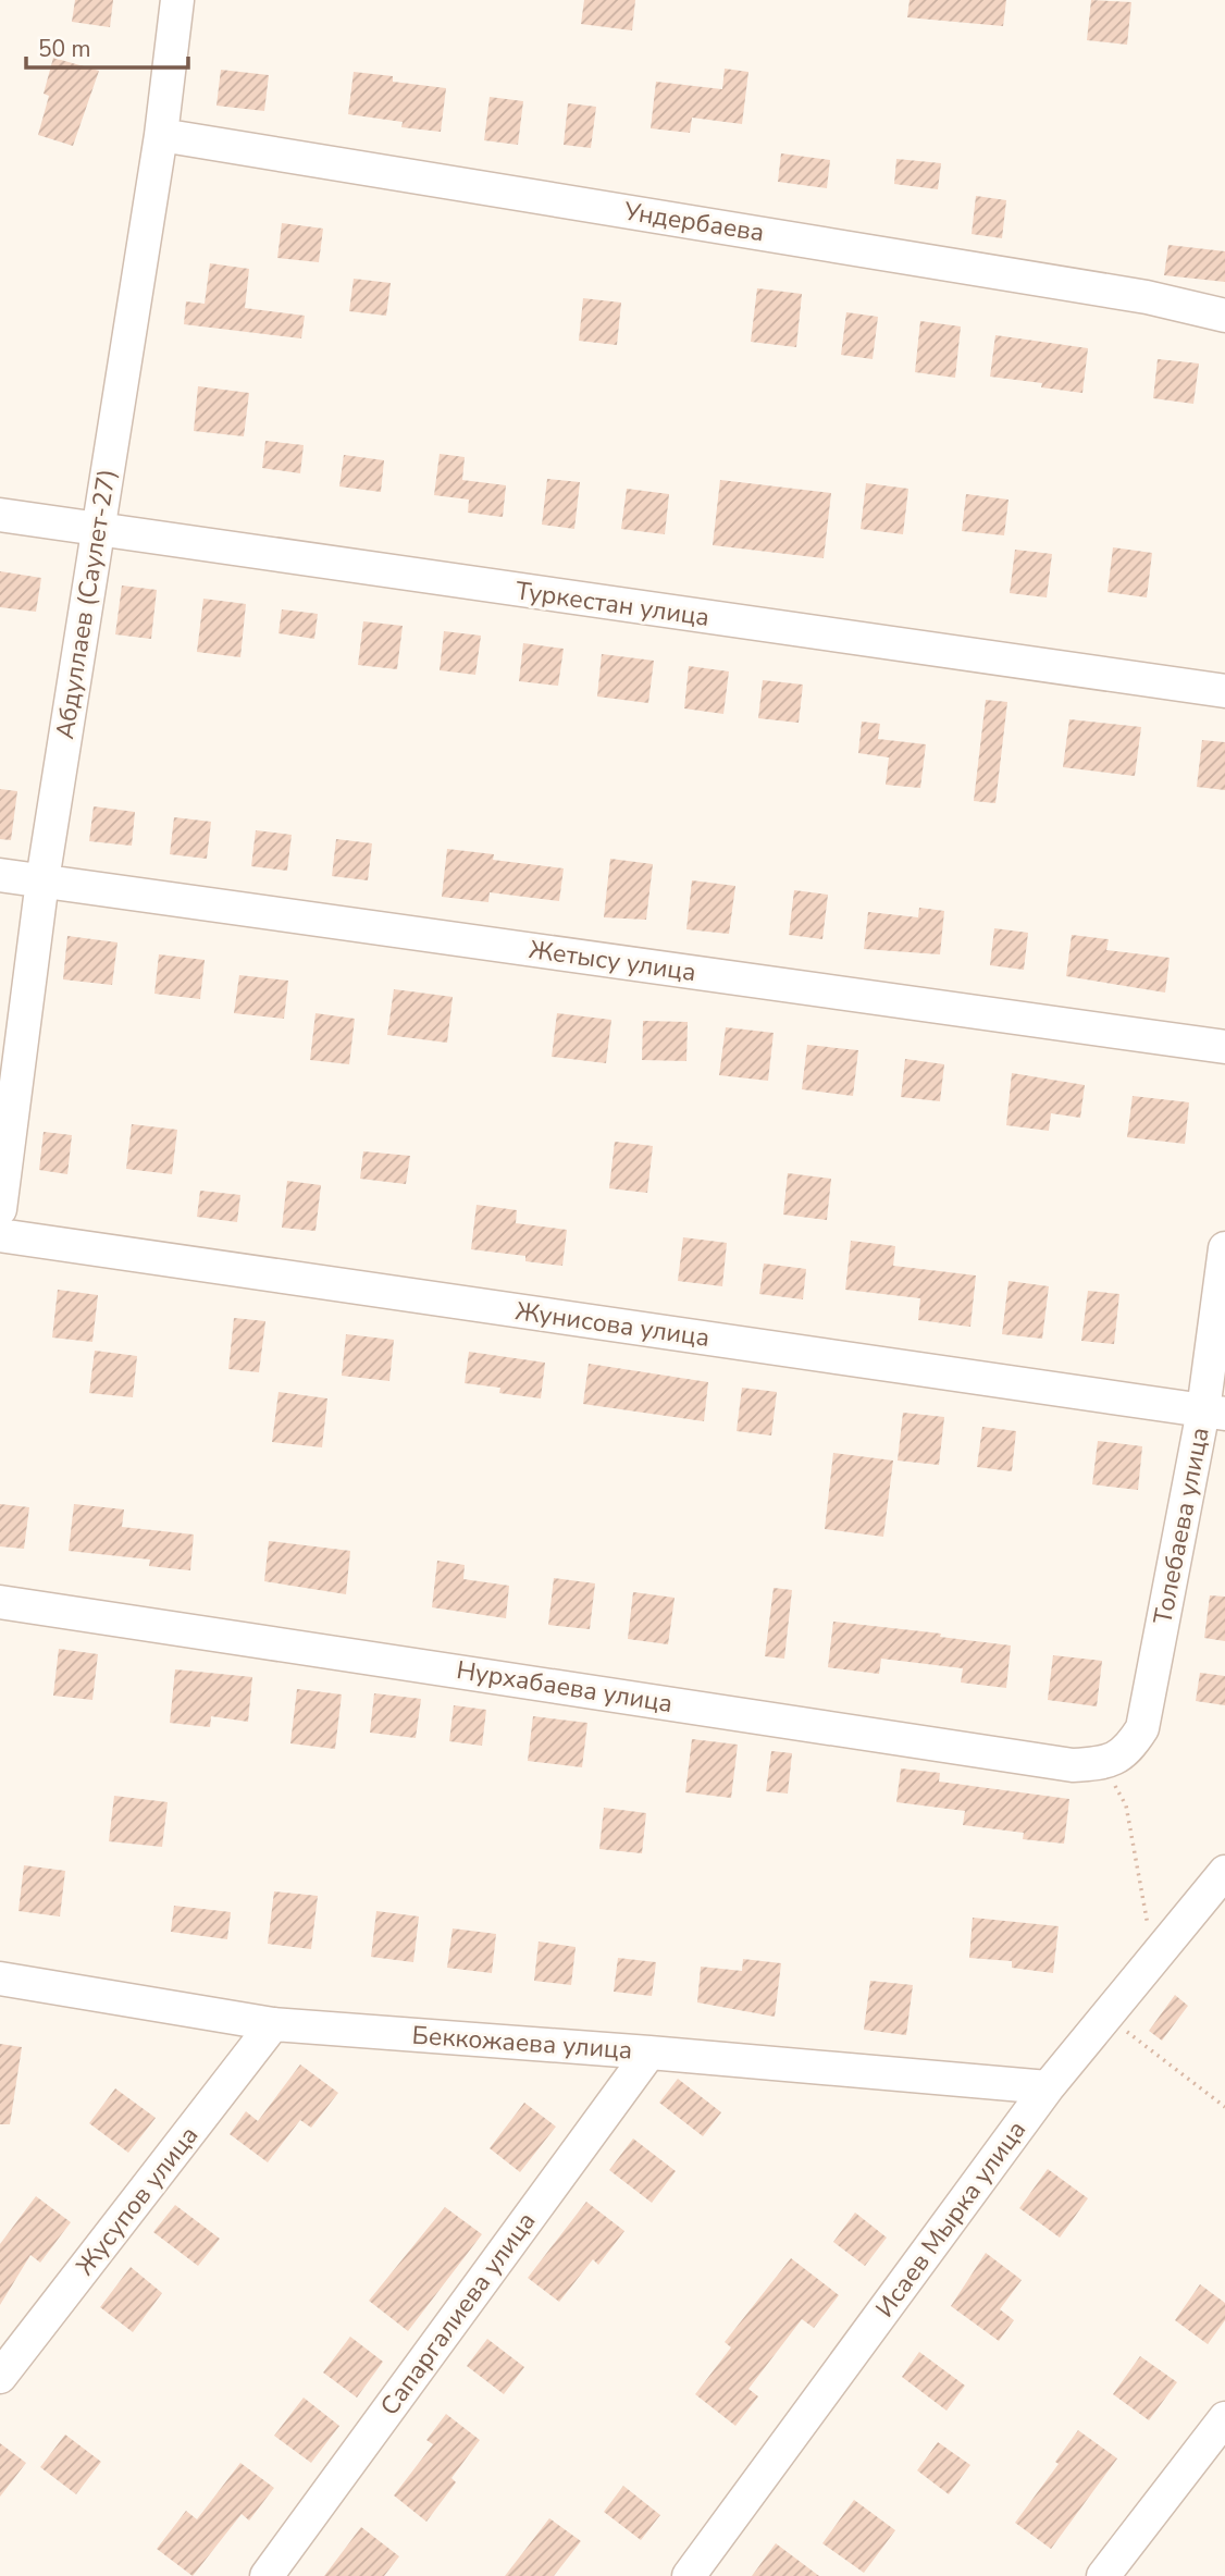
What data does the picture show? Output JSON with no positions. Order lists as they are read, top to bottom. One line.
{"streets":{"street":["Ундербаева","Абдуллаев (Саулет-27)","Туркестан улица","Жетысу улица","Жунисова улица","Толебаева улица","Нурхабаева улица","Беккожаева улица","Жусупов улица","Исаев Мырка улица","Сапаргалиева улица"]},"crossings":[["Ундербаева","Абдуллаев (Саулет-27)"],["Абдуллаев (Саулет-27)","Туркестан улица"],["Абдуллаев (Саулет-27)","Жетысу улица"],["Жунисова улица","Толебаева улица"],["Толебаева улица","Нурхабаева улица"],["Беккожаева улица","Жусупов улица"],["Беккожаева улица","Исаев Мырка улица"],["Беккожаева улица","Сапаргалиева улица"]],"scale_bar":"50 m"}
